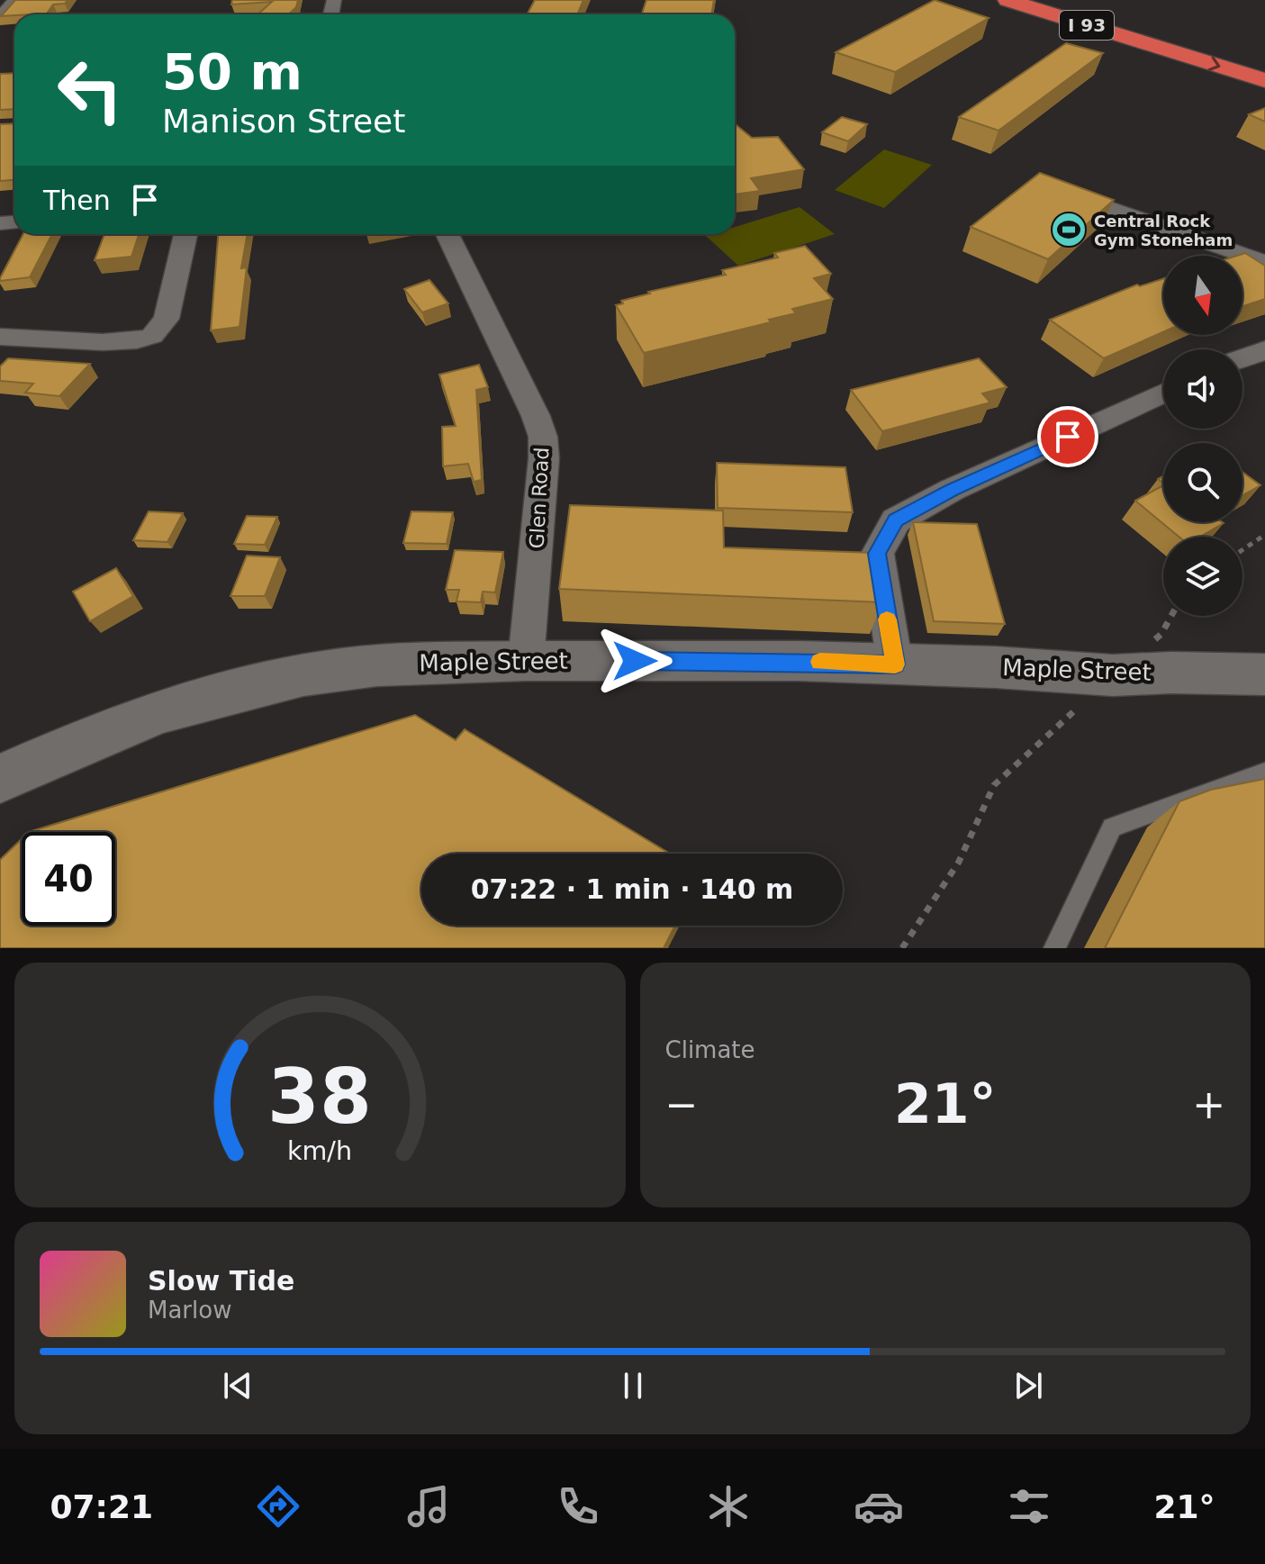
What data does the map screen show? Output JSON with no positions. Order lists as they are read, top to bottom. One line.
{"streets":{"highway":["I 93"],"street":["Glen Road","Maple Street"]},"crossings":[["Glen Road","Maple Street"]],"places":{"sports":["Central Rock Gym Stoneham"]},"north":"bottom","page":{"turn":["50 m","Manison Street"],"then":"Then","limit":"40","trip":"07:22 · 1 min · 140 m","tile":"Climate","heat":["−","21°","+"],"song":["Slow Tide","Marlow"],"tabs":["07:21","21°"],"gauge":["38","km/h"]}}
